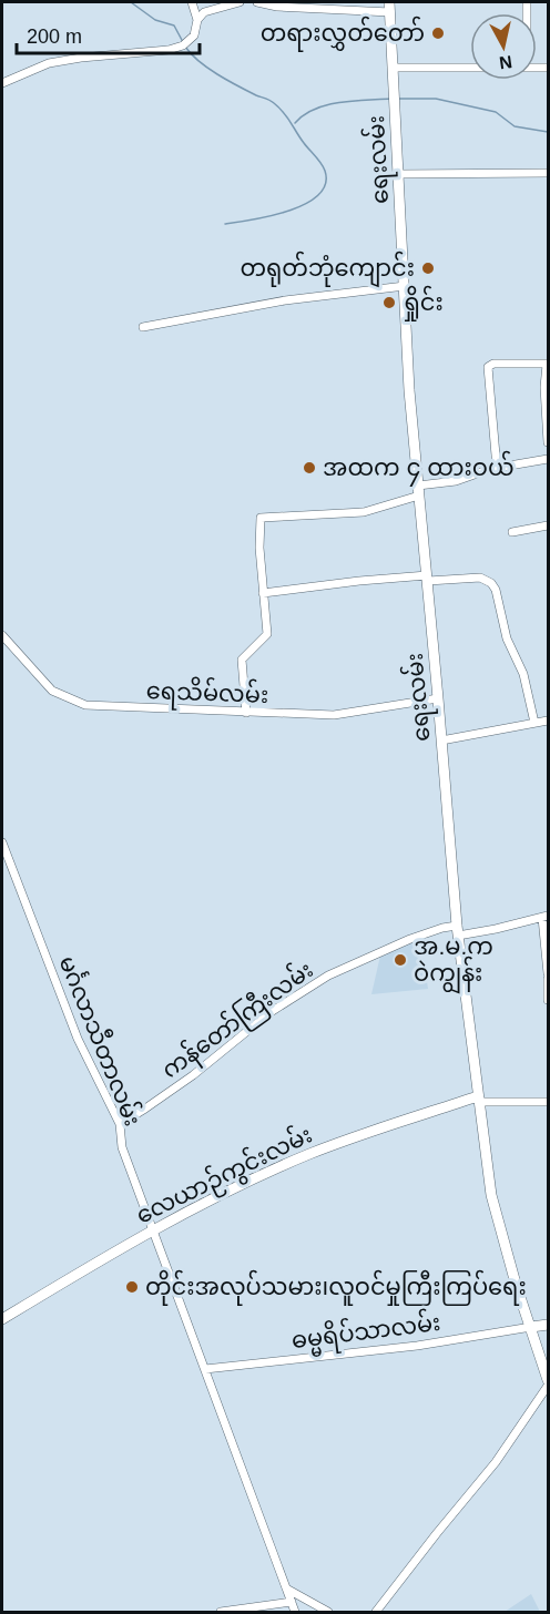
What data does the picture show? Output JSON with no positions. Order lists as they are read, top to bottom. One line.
{"streets":{"street":["ရေးလမ်း","ရေသိမ်လမ်း","ကန်တော်ကြီးလမ်း","မင်္ဂလာသီတာလမ်း","လေယာဉ်ကွင်းလမ်း","ဓမ္မရိပ်သာလမ်း"]},"crossings":[["ရေးလမ်း","ရေသိမ်လမ်း"],["ရေးလမ်း","ကန်တော်ကြီးလမ်း"],["ရေးလမ်း","လေယာဉ်ကွင်းလမ်း"],["ရေးလမ်း","ဓမ္မရိပ်သာလမ်း"],["ကန်တော်ကြီးလမ်း","မင်္ဂလာသီတာလမ်း"],["မင်္ဂလာသီတာလမ်း","လေယာဉ်ကွင်းလမ်း"],["မင်္ဂလာသီတာလမ်း","ဓမ္မရိပ်သာလမ်း"]],"places":["တရားလွှတ်တော်","တရုတ်ဘုံကျောင်း","ရှိုင်း","အထက ၄ ထားဝယ်","အ.မ.က ဝဲကျွန်း","တိုင်းအလုပ်သမား၊လူဝင်မှုကြီးကြပ်ရေး"],"scale_bar":"200 m","north":"bottom"}
